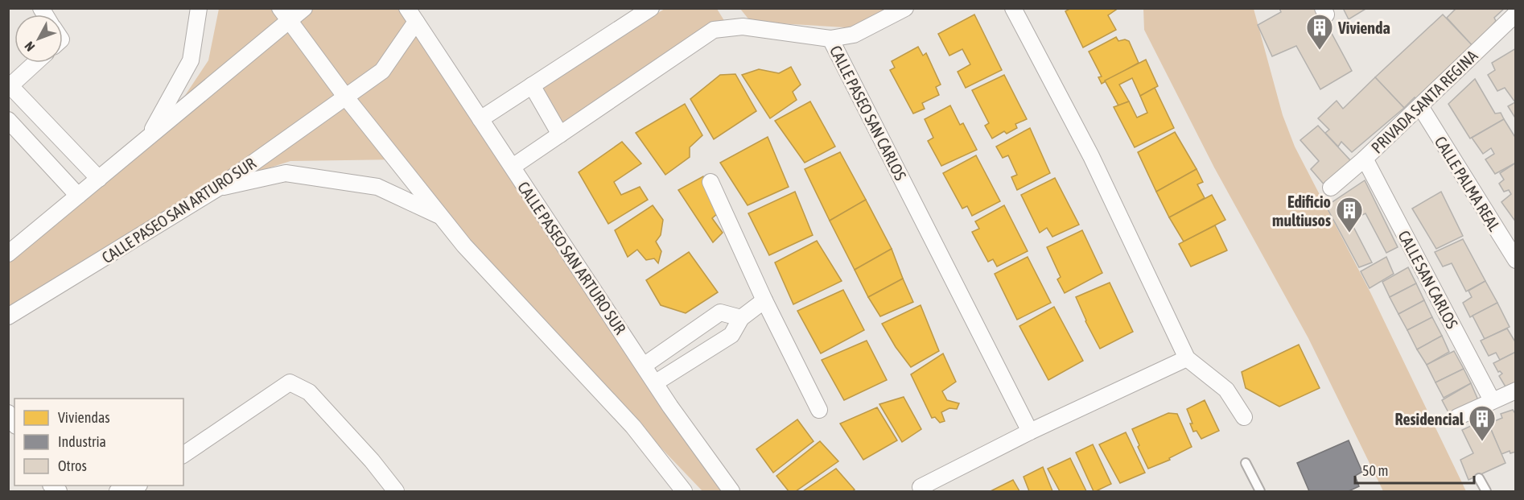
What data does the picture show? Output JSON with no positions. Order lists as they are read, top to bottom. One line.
{"streets":{"street":["PRIVADA SANTA REGINA","CALLE PASEO SAN CARLOS","CALLE PALMA REAL","CALLE PASEO SAN ARTURO SUR","CALLE SAN CARLOS"]},"crossings":[["PRIVADA SANTA REGINA","CALLE PALMA REAL"],["PRIVADA SANTA REGINA","CALLE SAN CARLOS"],["CALLE PASEO SAN CARLOS","CALLE PASEO SAN ARTURO SUR"]],"places":{"building":["Vivienda","Edificio multiusos","Residencial"]},"legend":["Viviendas","Industria","Otros"],"scale_bar":"50 m","north":"bottom left"}
